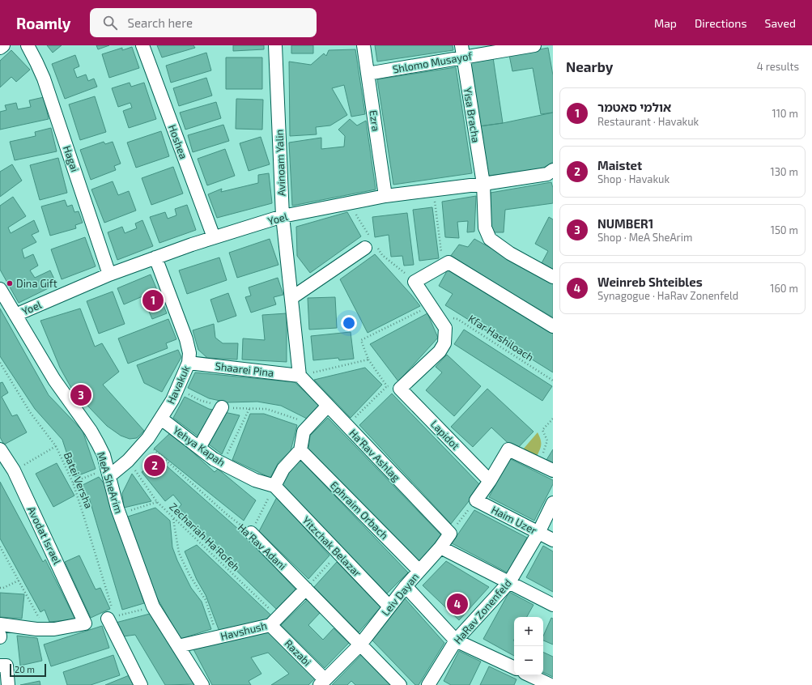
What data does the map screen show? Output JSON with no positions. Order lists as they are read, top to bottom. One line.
{"streets":{"street":["Shlomo Musayof","Yisa Bracha","Ezra","Hoshea","Hagai","Avinoam Yalin","Yoel","Shaarei Pina","Havakuk","Lapidot","Yehya Kapah","Ha'Rav Ashlag","MeA SheArim","Ephraim Orbach","Haim Uzer","Avodat Israel","Ha'Rav Adani","Yitzchak Belazar","Leiv Dayan","HaRav Zonenfeld","Havshush","Razabi"],"path":["Kfar Hashiloach","Batei Versha","Zechariah Ha'Rofeh"]},"crossings":[["Shlomo Musayof","Yisa Bracha"],["Shlomo Musayof","Ezra"],["Yisa Bracha","Yoel"],["Ezra","Yoel"],["Hoshea","Yoel"],["Hagai","Yoel"],["Avinoam Yalin","Yoel"],["Avinoam Yalin","Shaarei Pina"],["Avinoam Yalin","Ha'Rav Ashlag"],["Yoel","Havakuk"],["Yoel","MeA SheArim"],["Shaarei Pina","Havakuk"],["Shaarei Pina","Ha'Rav Ashlag"],["Havakuk","Yehya Kapah"],["Havakuk","MeA SheArim"],["Havakuk","Zechariah Ha'Rofeh"],["Havakuk","Ha'Rav Adani"],["Yehya Kapah","Yitzchak Belazar"],["Ha'Rav Ashlag","Leiv Dayan"],["MeA SheArim","Havshush"],["Ephraim Orbach","Leiv Dayan"],["Haim Uzer","HaRav Zonenfeld"],["Zechariah Ha'Rofeh","Havshush"],["Zechariah Ha'Rofeh","Razabi"],["Ha'Rav Adani","Leiv Dayan"],["Ha'Rav Adani","Havshush"],["Yitzchak Belazar","Leiv Dayan"],["Leiv Dayan","Razabi"],["Havshush","Razabi"]],"places":["Dina Gift"],"scale_bar":"20 m","page":{"header":"Roamly","search":"Search here","nav":["Map","Directions","Saved"],"heading":["Nearby","4 results"],"list":[{"mark":"1","name":"אולמי סאטמר","note":"Restaurant · Havakuk","value":"110 m"},{"mark":"2","name":"Maistet","note":"Shop · Havakuk","value":"130 m"},{"mark":"3","name":"NUMBER1","note":"Shop · MeA SheArim","value":"150 m"},{"mark":"4","name":"Weinreb Shteibles","note":"Synagogue · HaRav Zonenfeld","value":"160 m"}],"pins":["1","3","2","4"],"map_buttons":["+","−"],"scale":"20 m"}}
